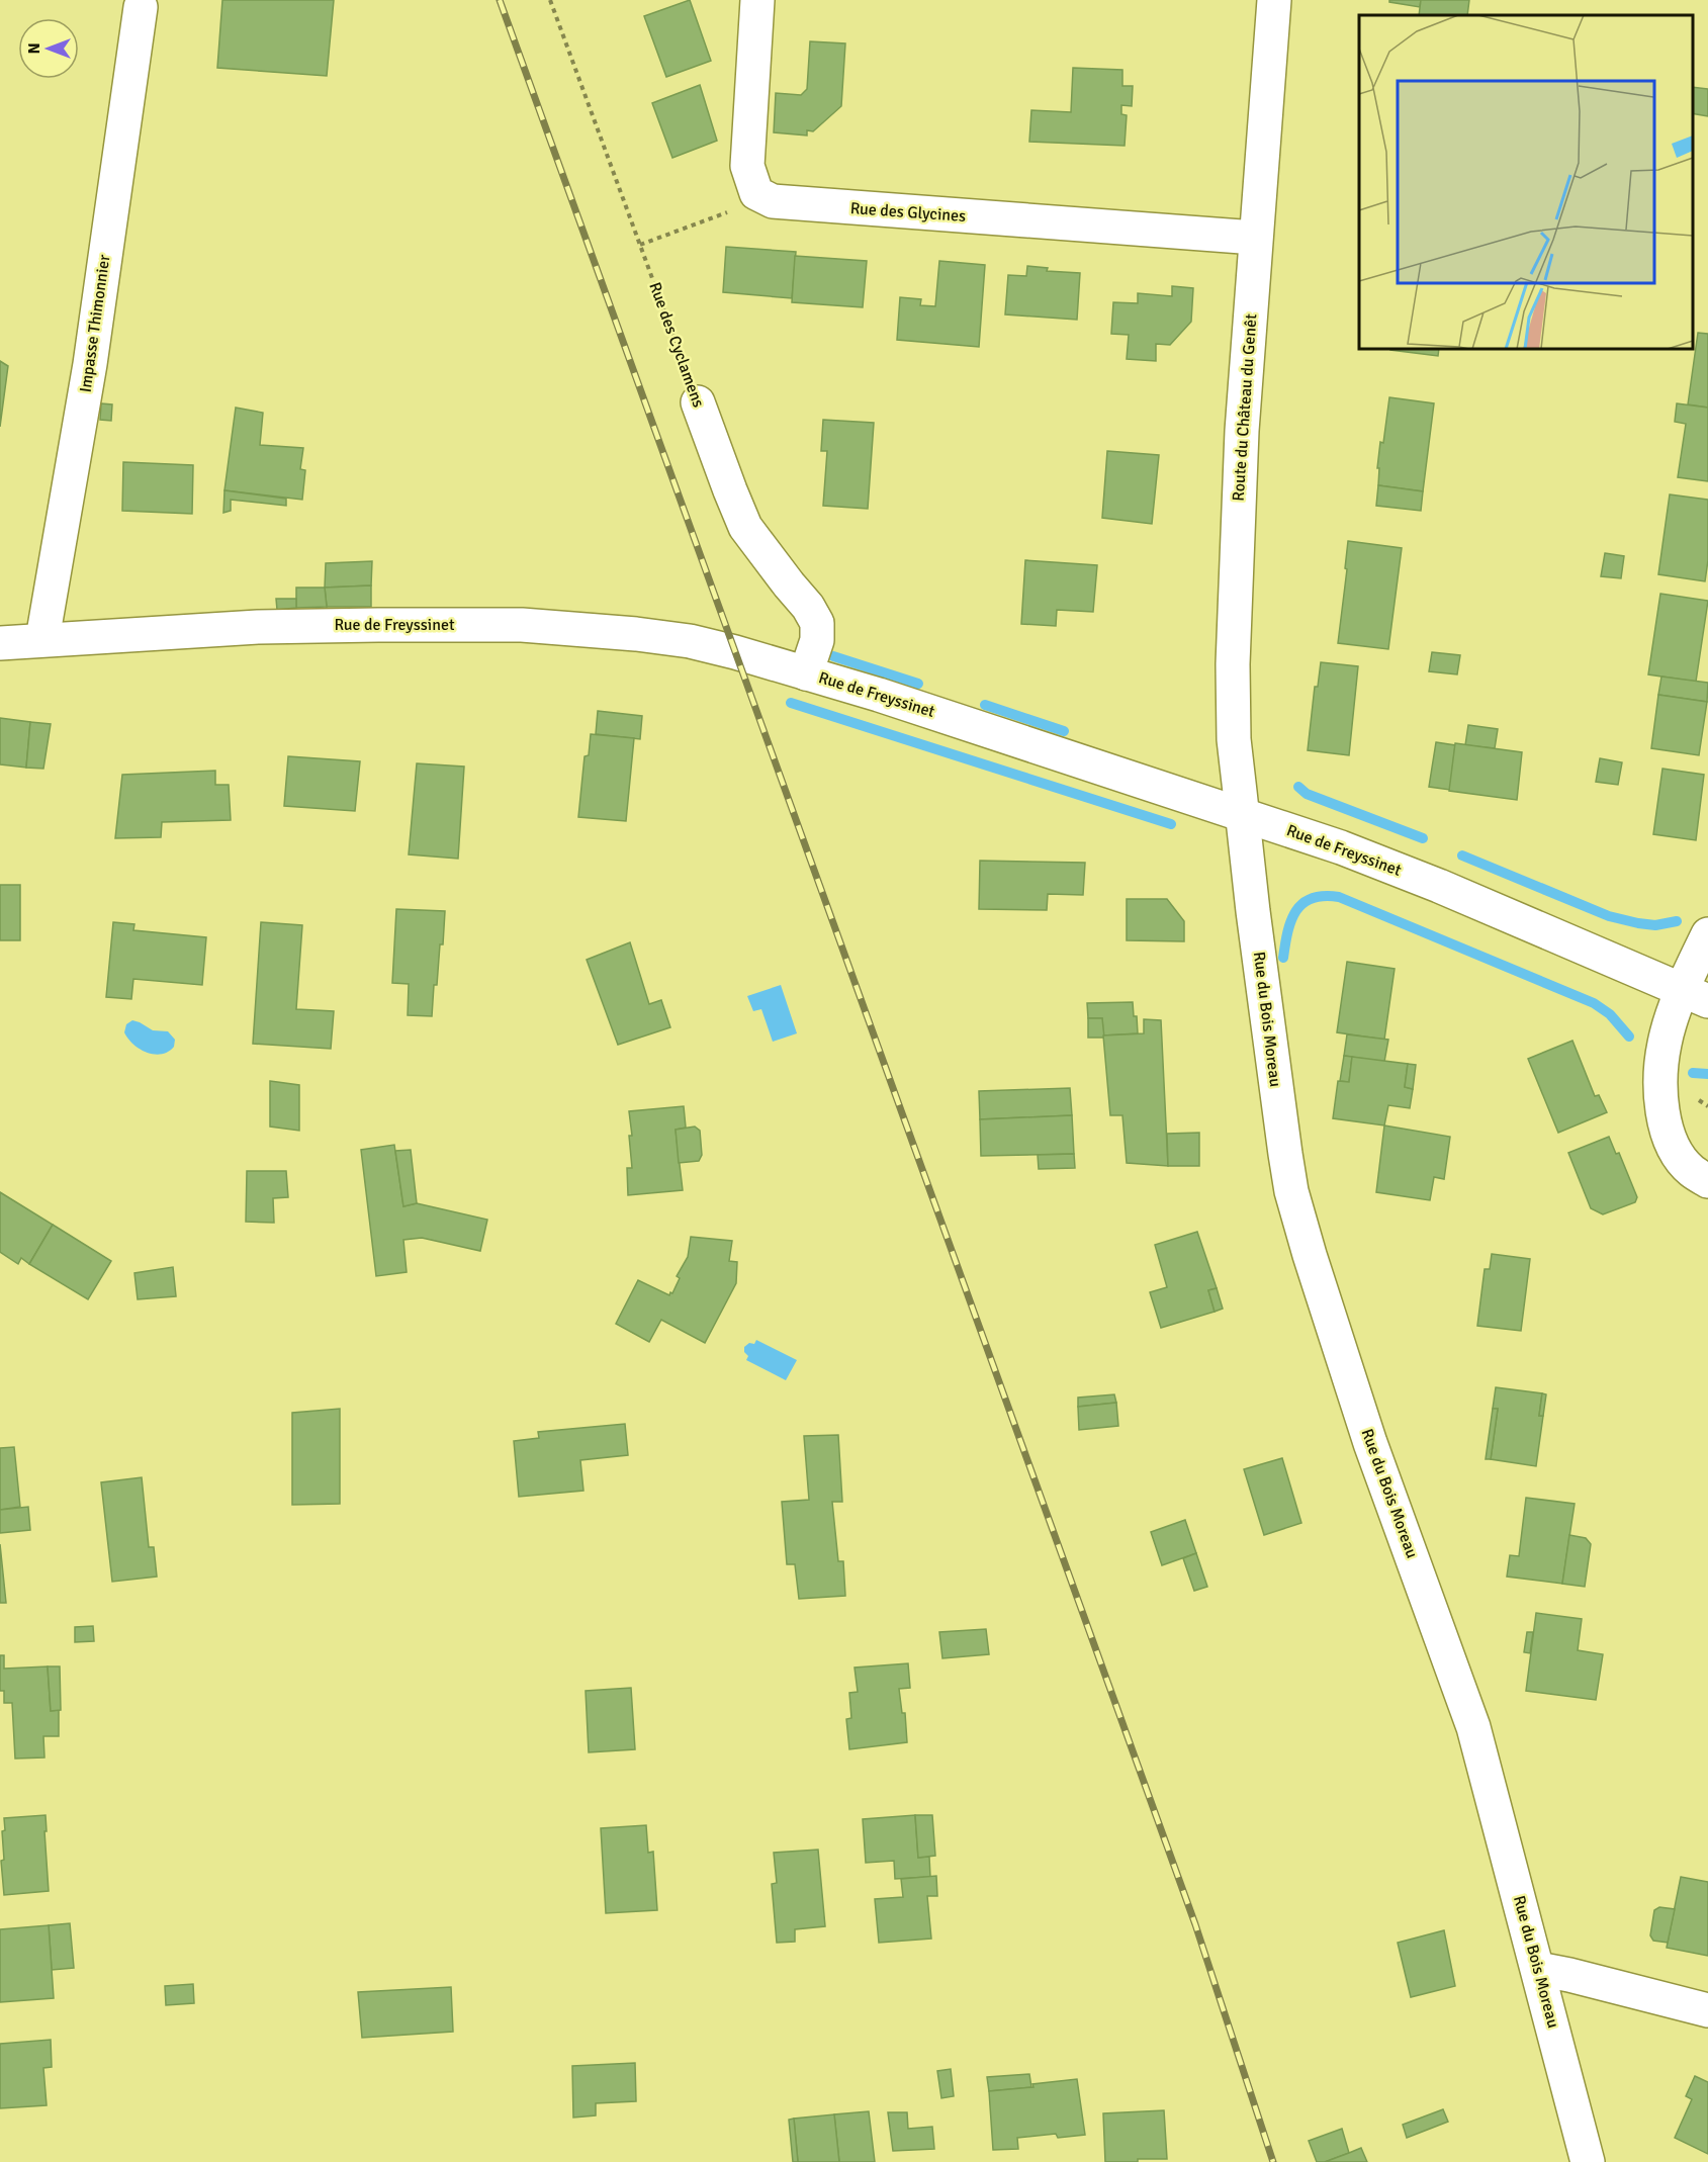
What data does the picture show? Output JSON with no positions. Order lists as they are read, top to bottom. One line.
{"streets":{"street":["Rue des Glycines","Impasse Thimonnier","Rue des Cyclamens","Route du Château du Genêt","Rue de Freyssinet","Rue du Bois Moreau"]},"crossings":[["Rue des Glycines","Route du Château du Genêt"],["Impasse Thimonnier","Rue de Freyssinet"],["Rue des Cyclamens","Rue de Freyssinet"],["Route du Château du Genêt","Rue de Freyssinet"],["Route du Château du Genêt","Rue du Bois Moreau"],["Rue de Freyssinet","Rue du Bois Moreau"]],"north":"left"}
